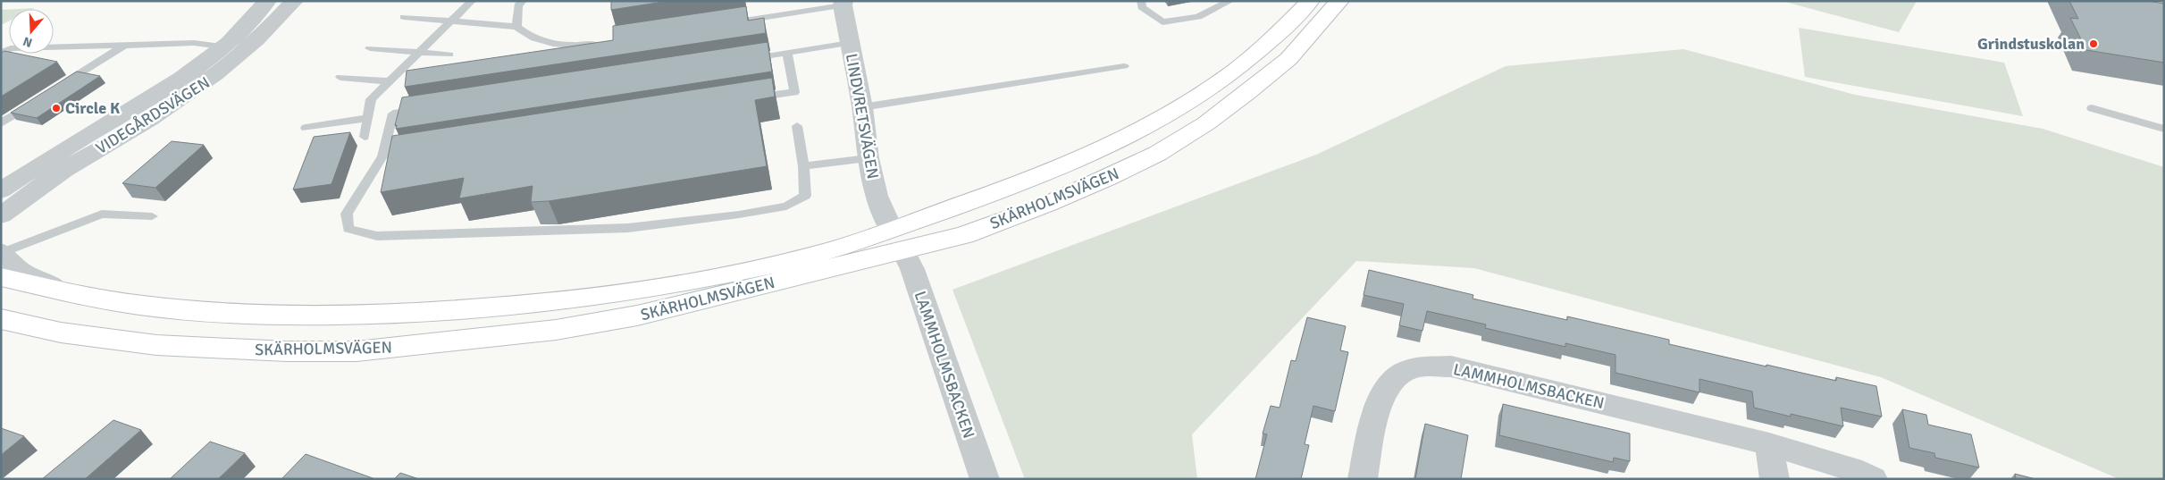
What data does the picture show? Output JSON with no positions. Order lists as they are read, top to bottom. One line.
{"streets":{"main road":["SKÄRHOLMSVÄGEN"],"street":["VIDEGÅRDSVÄGEN","LINDVRETSVÄGEN","LAMMHOLMSBACKEN"]},"crossings":[["LINDVRETSVÄGEN","SKÄRHOLMSVÄGEN"],["LINDVRETSVÄGEN","LAMMHOLMSBACKEN"],["SKÄRHOLMSVÄGEN","LAMMHOLMSBACKEN"]],"places":["Grindstuskolan","Circle K"],"north":"bottom"}
